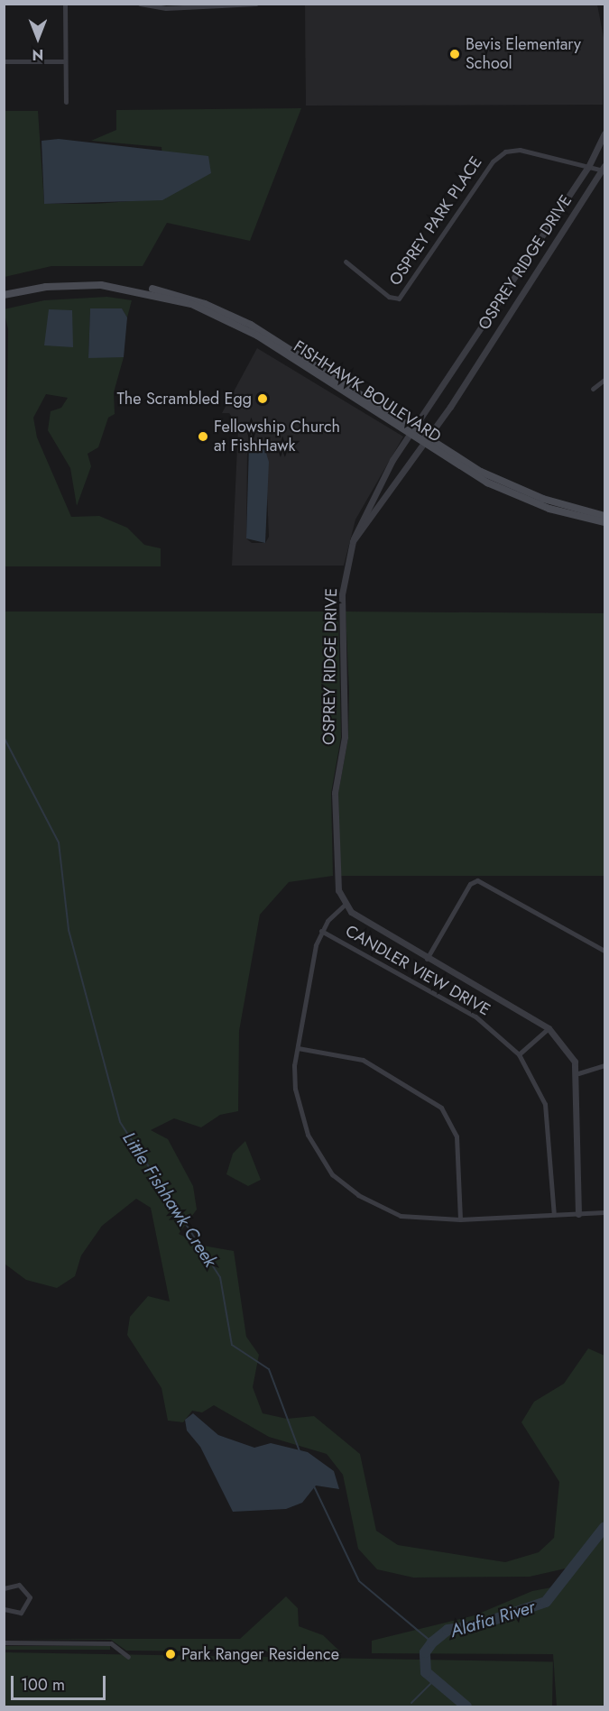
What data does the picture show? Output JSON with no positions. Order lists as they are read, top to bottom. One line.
{"streets":{"main road":["FISHHAWK BOULEVARD"],"street":["OSPREY PARK PLACE","OSPREY RIDGE DRIVE","CANDLER VIEW DRIVE"]},"crossings":[["OSPREY PARK PLACE","OSPREY RIDGE DRIVE"],["OSPREY RIDGE DRIVE","FISHHAWK BOULEVARD"]],"water":["Little Fishhawk Creek","Alafia River"],"places":["Bevis Elementary School","The Scrambled Egg","Fellowship Church at FishHawk","Park Ranger Residence"],"scale_bar":"100 m","north":"bottom"}
